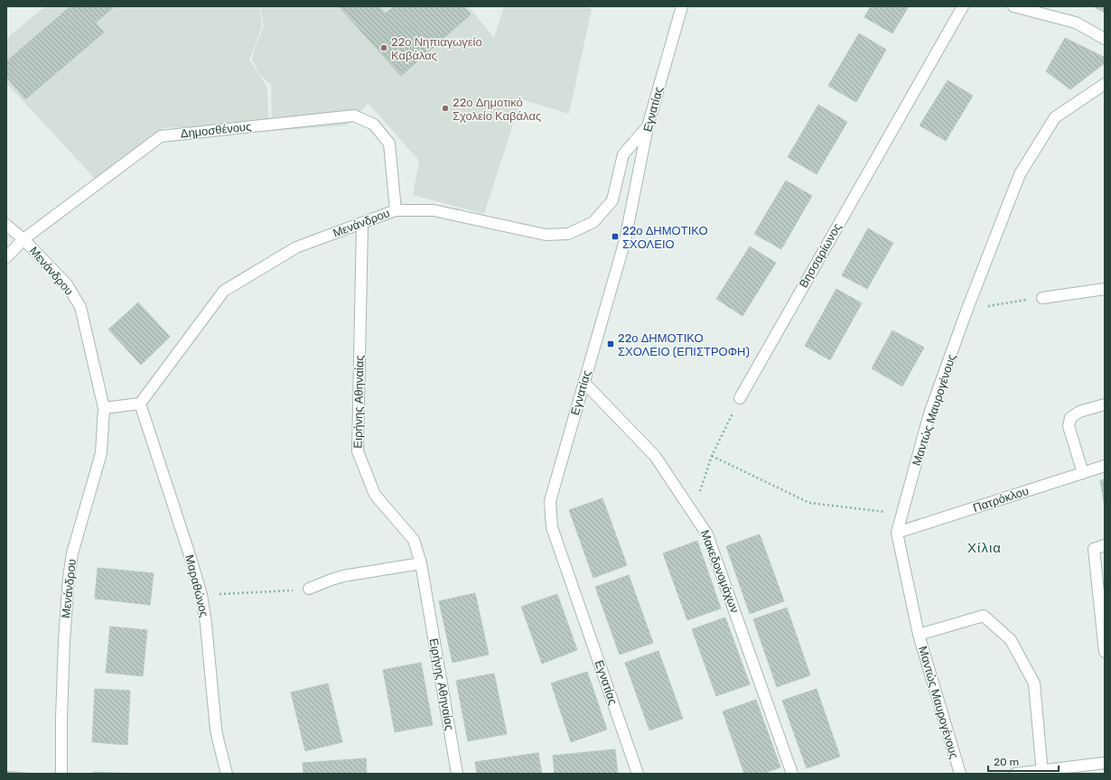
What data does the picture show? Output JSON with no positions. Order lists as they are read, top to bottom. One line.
{"streets":{"street":["Εγνατίας","Δημοσθένους","Μενάνδρου","Βησσαρίωνος","Ειρήνης Αθηναίας","Μαντώς Μαυρογένους","Πατρόκλου","Μακεδονομάχων","Μαραθώνος"]},"crossings":[["Εγνατίας","Μενάνδρου"],["Εγνατίας","Μακεδονομάχων"],["Δημοσθένους","Μενάνδρου"],["Μενάνδρου","Ειρήνης Αθηναίας"],["Μενάνδρου","Μαραθώνος"],["Μαντώς Μαυρογένους","Πατρόκλου"]],"districts":["Χίλια"],"places":{"other":["22ο Νηπιαγωγείο Καβάλας","22ο Δημοτικό Σχολείο Καβάλας"],"transit":["22ο ΔΗΜΟΤΙΚΟ ΣΧΟΛΕΙΟ","22ο ΔΗΜΟΤΙΚΟ ΣΧΟΛΕΙΟ (ΕΠΙΣΤΡΟΦΗ)"]},"scale_bar":"20 m"}
